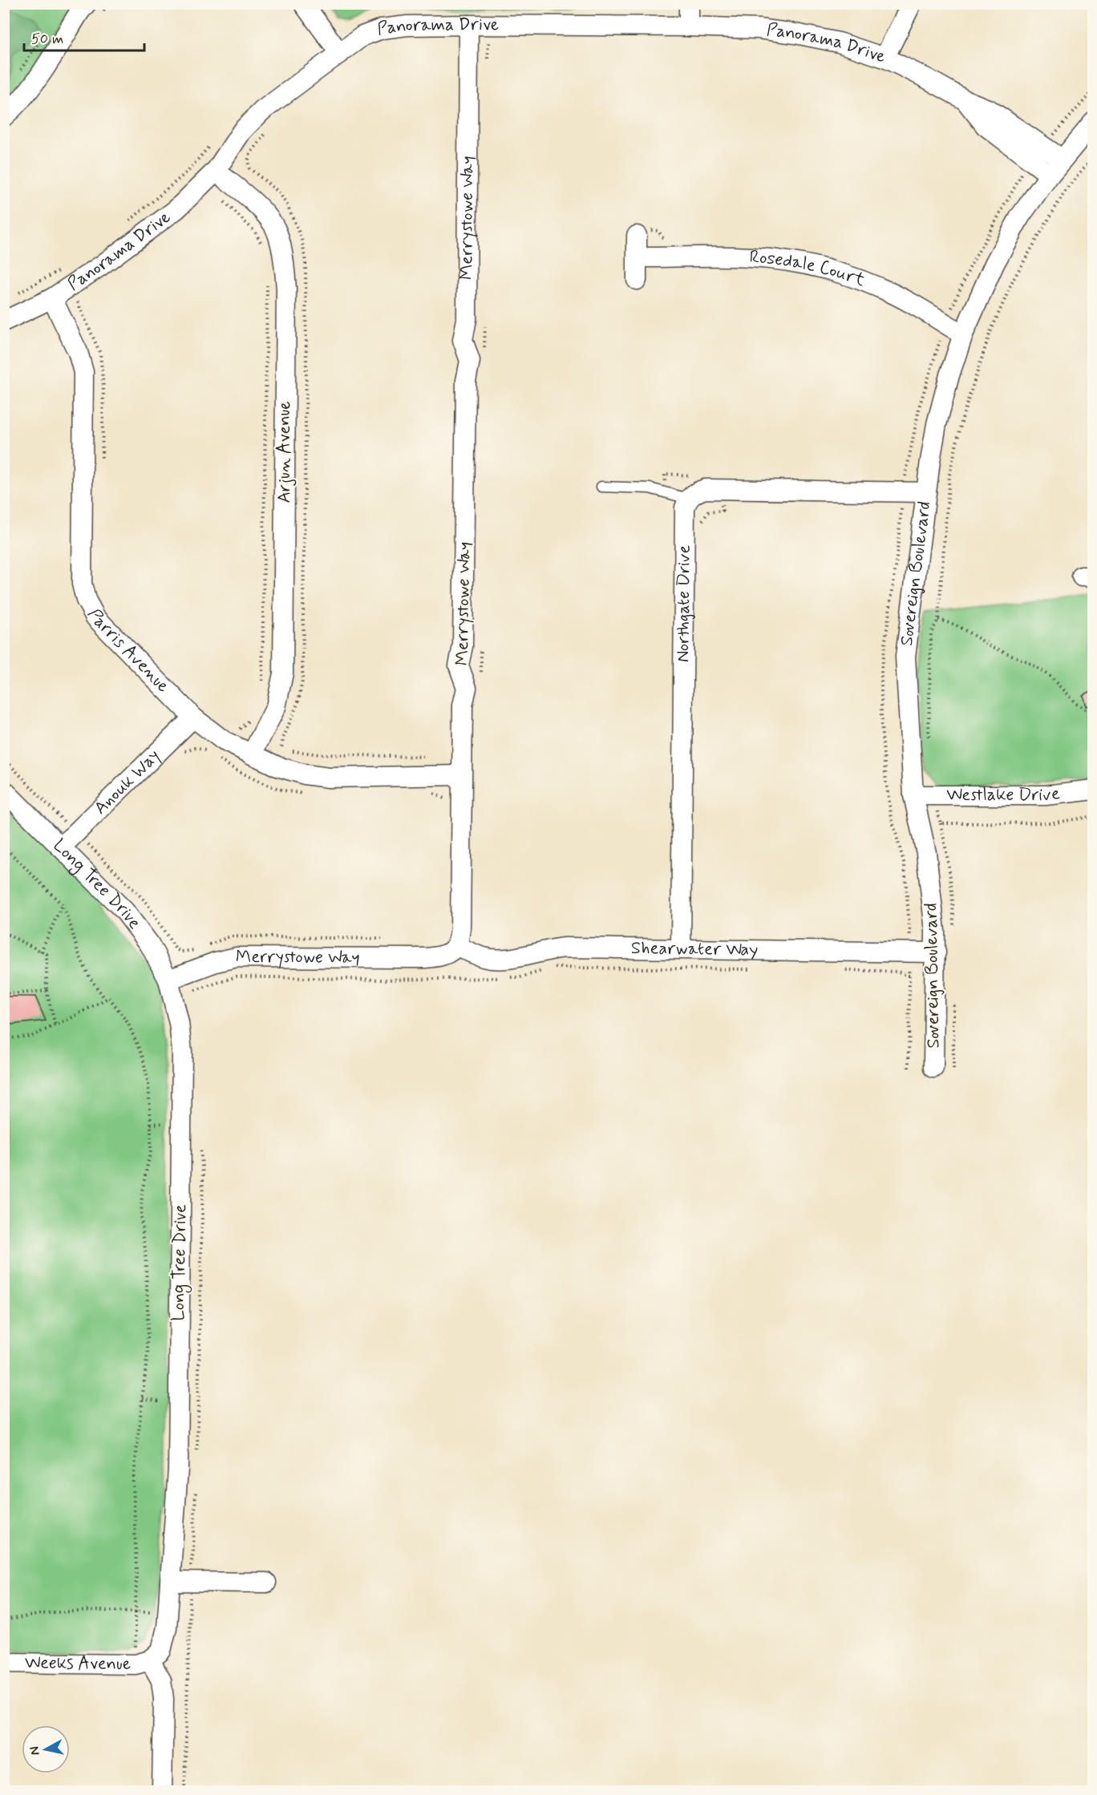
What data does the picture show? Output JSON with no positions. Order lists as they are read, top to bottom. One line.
{"streets":{"street":["Panorama Drive","Merrystowe Way","Rosedale Court","Arjun Avenue","Sovereign Boulevard","Northgate Drive","Parris Avenue","Anouk Way","Westlake Drive","Long Tree Drive","Shearwater Way","Weeks Avenue"]},"crossings":[["Panorama Drive","Merrystowe Way"],["Panorama Drive","Arjun Avenue"],["Panorama Drive","Sovereign Boulevard"],["Panorama Drive","Parris Avenue"],["Merrystowe Way","Parris Avenue"],["Merrystowe Way","Long Tree Drive"],["Merrystowe Way","Shearwater Way"],["Rosedale Court","Sovereign Boulevard"],["Arjun Avenue","Parris Avenue"],["Sovereign Boulevard","Westlake Drive"],["Sovereign Boulevard","Shearwater Way"],["Northgate Drive","Shearwater Way"],["Parris Avenue","Anouk Way"],["Anouk Way","Long Tree Drive"],["Long Tree Drive","Weeks Avenue"]],"scale_bar":"50 m","north":"left"}
